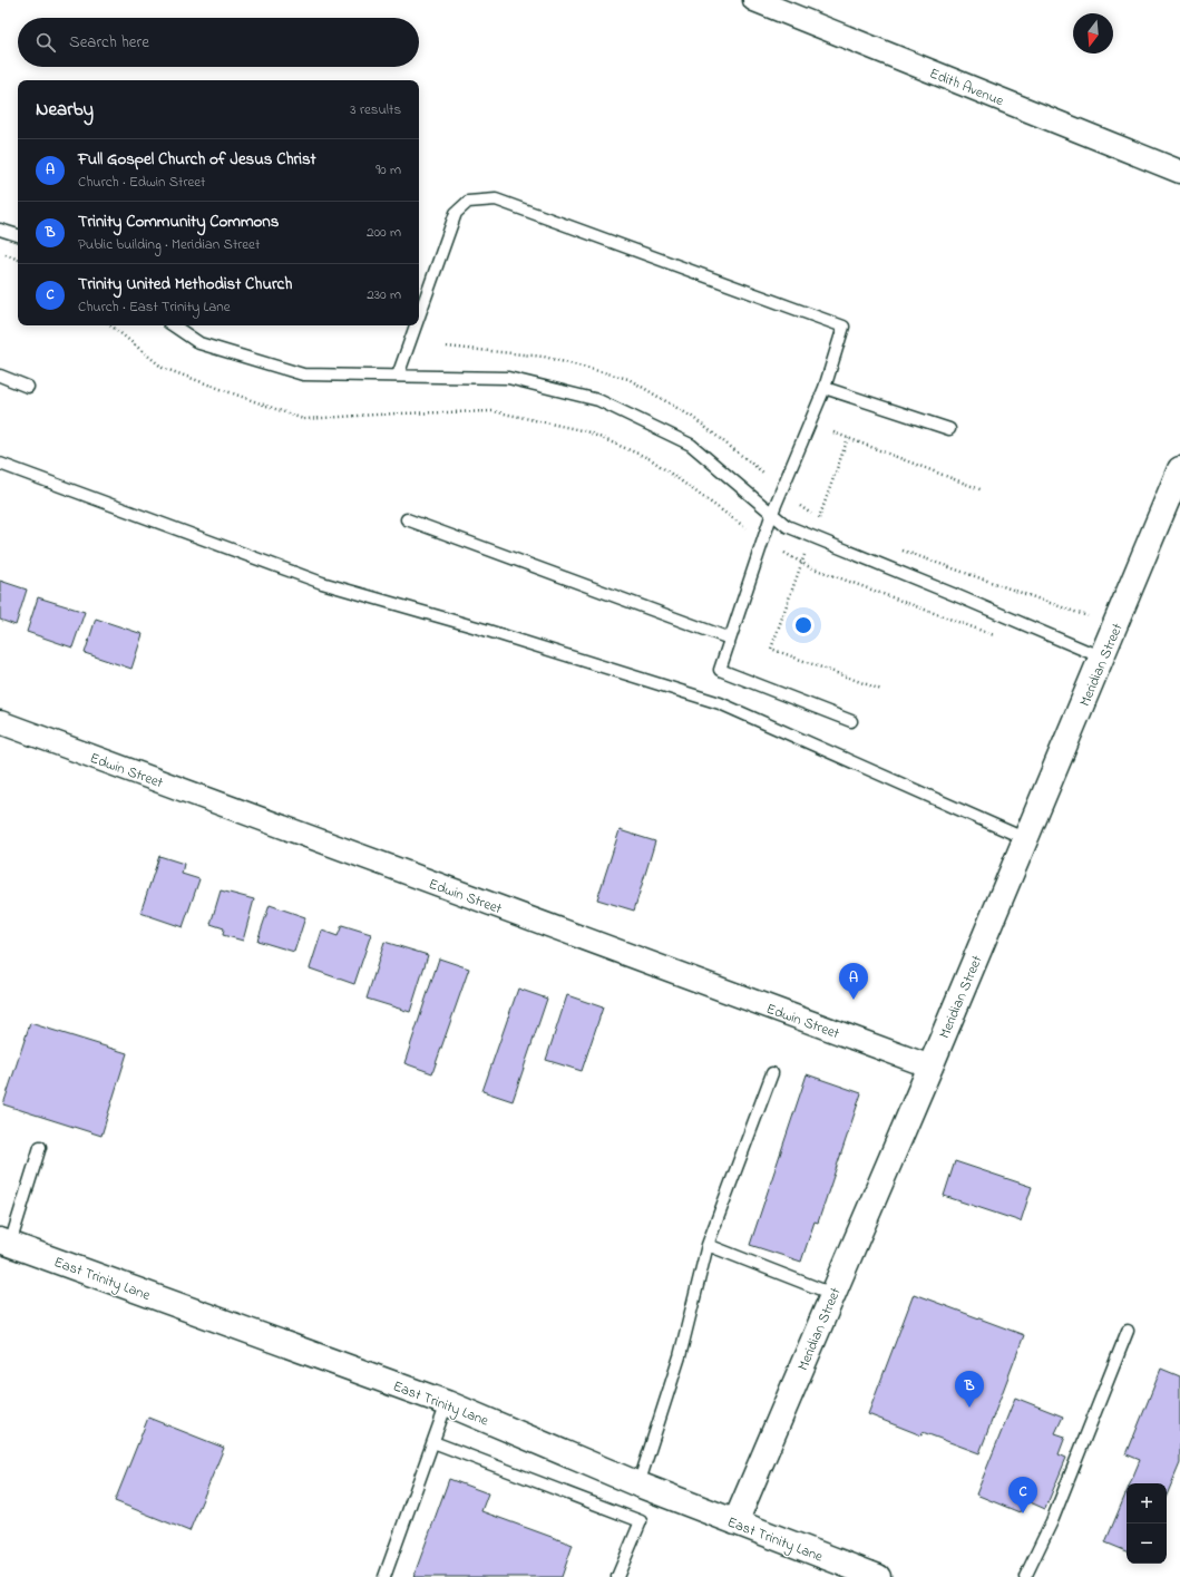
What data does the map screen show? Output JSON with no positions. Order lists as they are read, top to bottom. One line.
{"streets":{"street":["Edith Avenue","Meridian Street","Edwin Street","East Trinity Lane"]},"crossings":[["Meridian Street","Edwin Street"],["Meridian Street","East Trinity Lane"]],"north":"bottom","page":{"search":"Search here","heading":["Nearby","3 results"],"list":[{"mark":"A","name":"Full Gospel Church of Jesus Christ","note":"Church · Edwin Street","value":"90 m"},{"mark":"B","name":"Trinity Community Commons","note":"Public building · Meridian Street","value":"200 m"},{"mark":"C","name":"Trinity United Methodist Church","note":"Church · East Trinity Lane","value":"230 m"}],"pins":["A","B","C"],"map_buttons":["+","−"]}}
